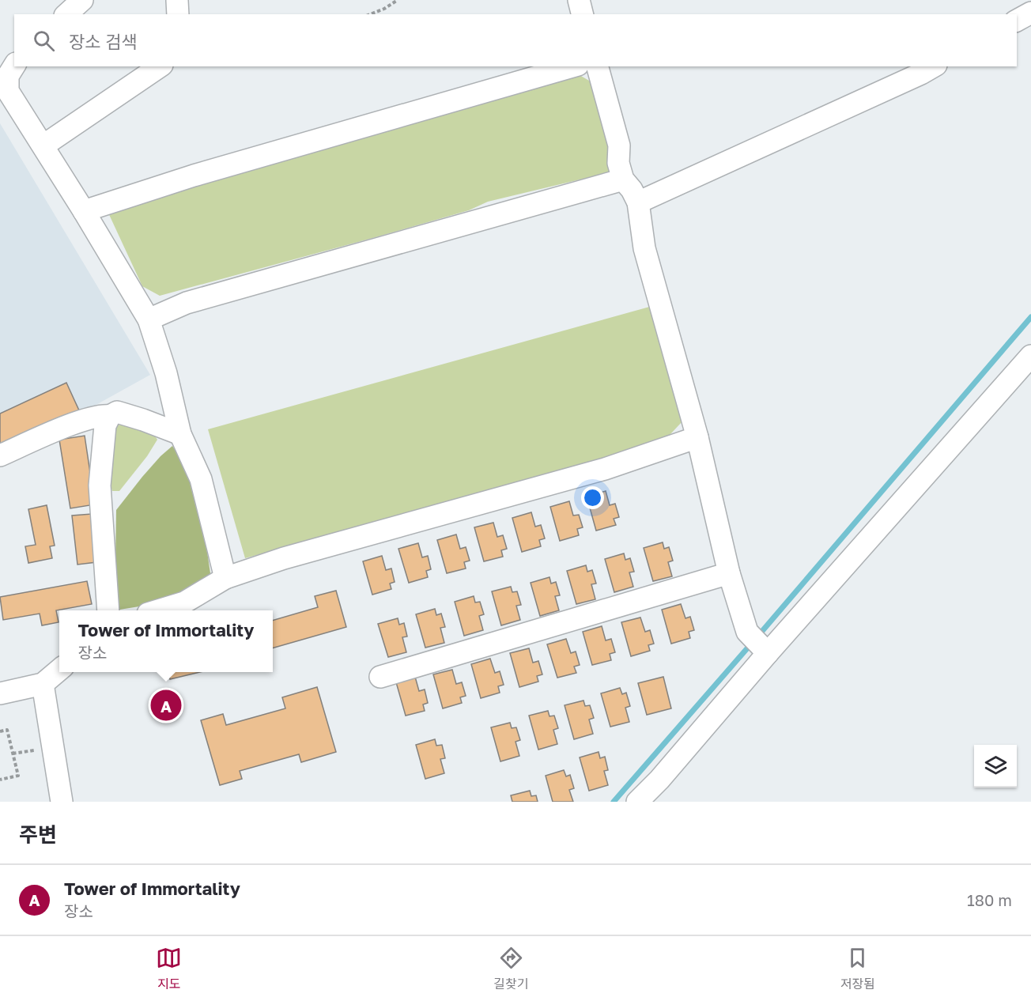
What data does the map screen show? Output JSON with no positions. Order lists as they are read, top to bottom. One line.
{"page":{"search":"장소 검색","popup":["Tower of Immortality","장소"],"pins":"A","heading":"주변","list":[{"mark":"A","name":"Tower of Immortality","note":"장소","value":"180 m"}],"nav":["지도","길찾기","저장됨"]}}
